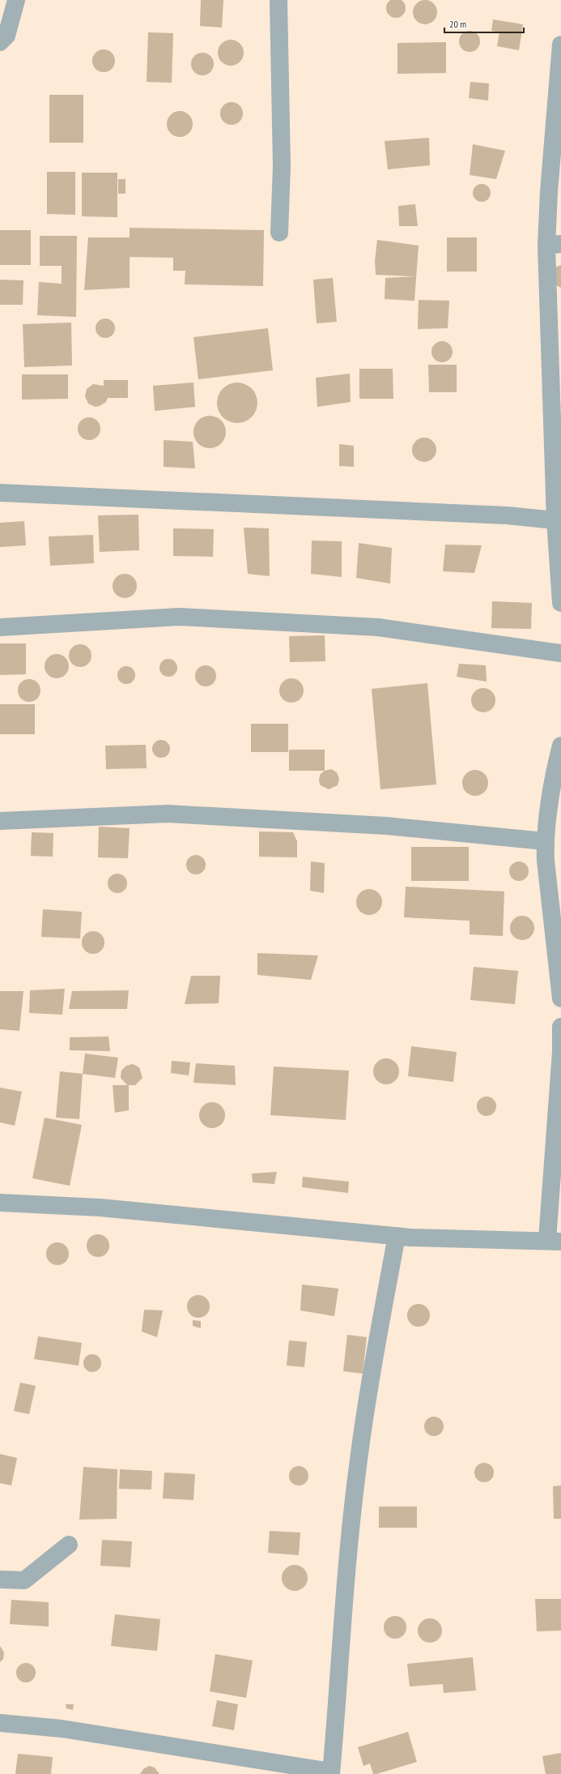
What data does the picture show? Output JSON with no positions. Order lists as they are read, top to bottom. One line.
{"scale_bar":"20 m"}
